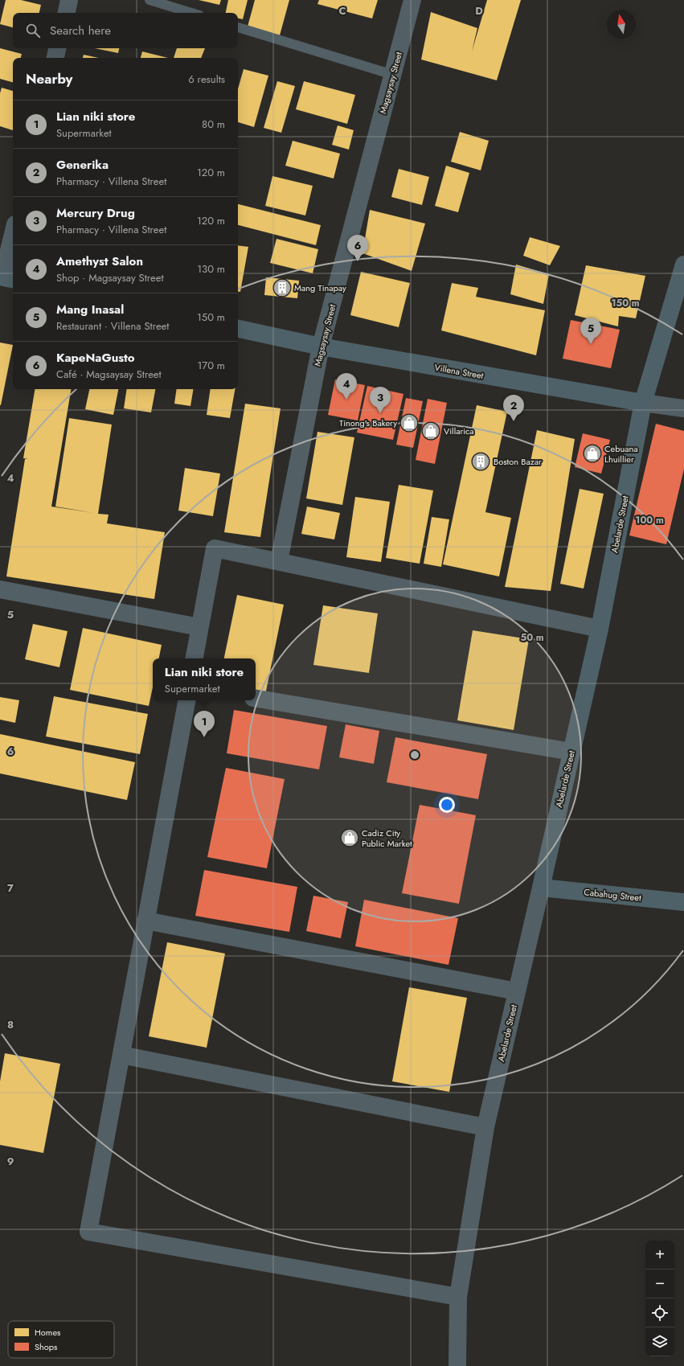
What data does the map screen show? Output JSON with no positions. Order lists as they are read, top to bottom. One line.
{"streets":{"main road":["Villena Street","Abelarde Street","Cabahug Street"],"street":["Magsaysay Street"]},"crossings":[["Magsaysay Street","Villena Street"],["Villena Street","Abelarde Street"],["Abelarde Street","Cabahug Street"]],"places":{"building":["Mang Tinapay","Boston Bazar"],"shop":["Tinong's Bakery","Villarica","Cebuana Lhuillier","Cadiz City Public Market"]},"legend":["Homes","Shops"],"north":"top","page":{"search":"Search here","heading":["Nearby","6 results"],"list":[{"mark":"1","name":"Lian niki store","note":"Supermarket","value":"80 m"},{"mark":"2","name":"Generika","note":"Pharmacy · Villena Street","value":"120 m"},{"mark":"3","name":"Mercury Drug","note":"Pharmacy · Villena Street","value":"120 m"},{"mark":"4","name":"Amethyst Salon","note":"Shop · Magsaysay Street","value":"130 m"},{"mark":"5","name":"Mang Inasal","note":"Restaurant · Villena Street","value":"150 m"},{"mark":"6","name":"KapeNaGusto","note":"Café · Magsaysay Street","value":"170 m"}],"pins":["6","5","4","3","2","1"],"popup":["Lian niki store","Supermarket"],"map_buttons":["+","−"]},"grid":{"columns":["C","D"],"rows":["4","5","6","7","8","9"]},"rings":["150 m","100 m","50 m"]}
